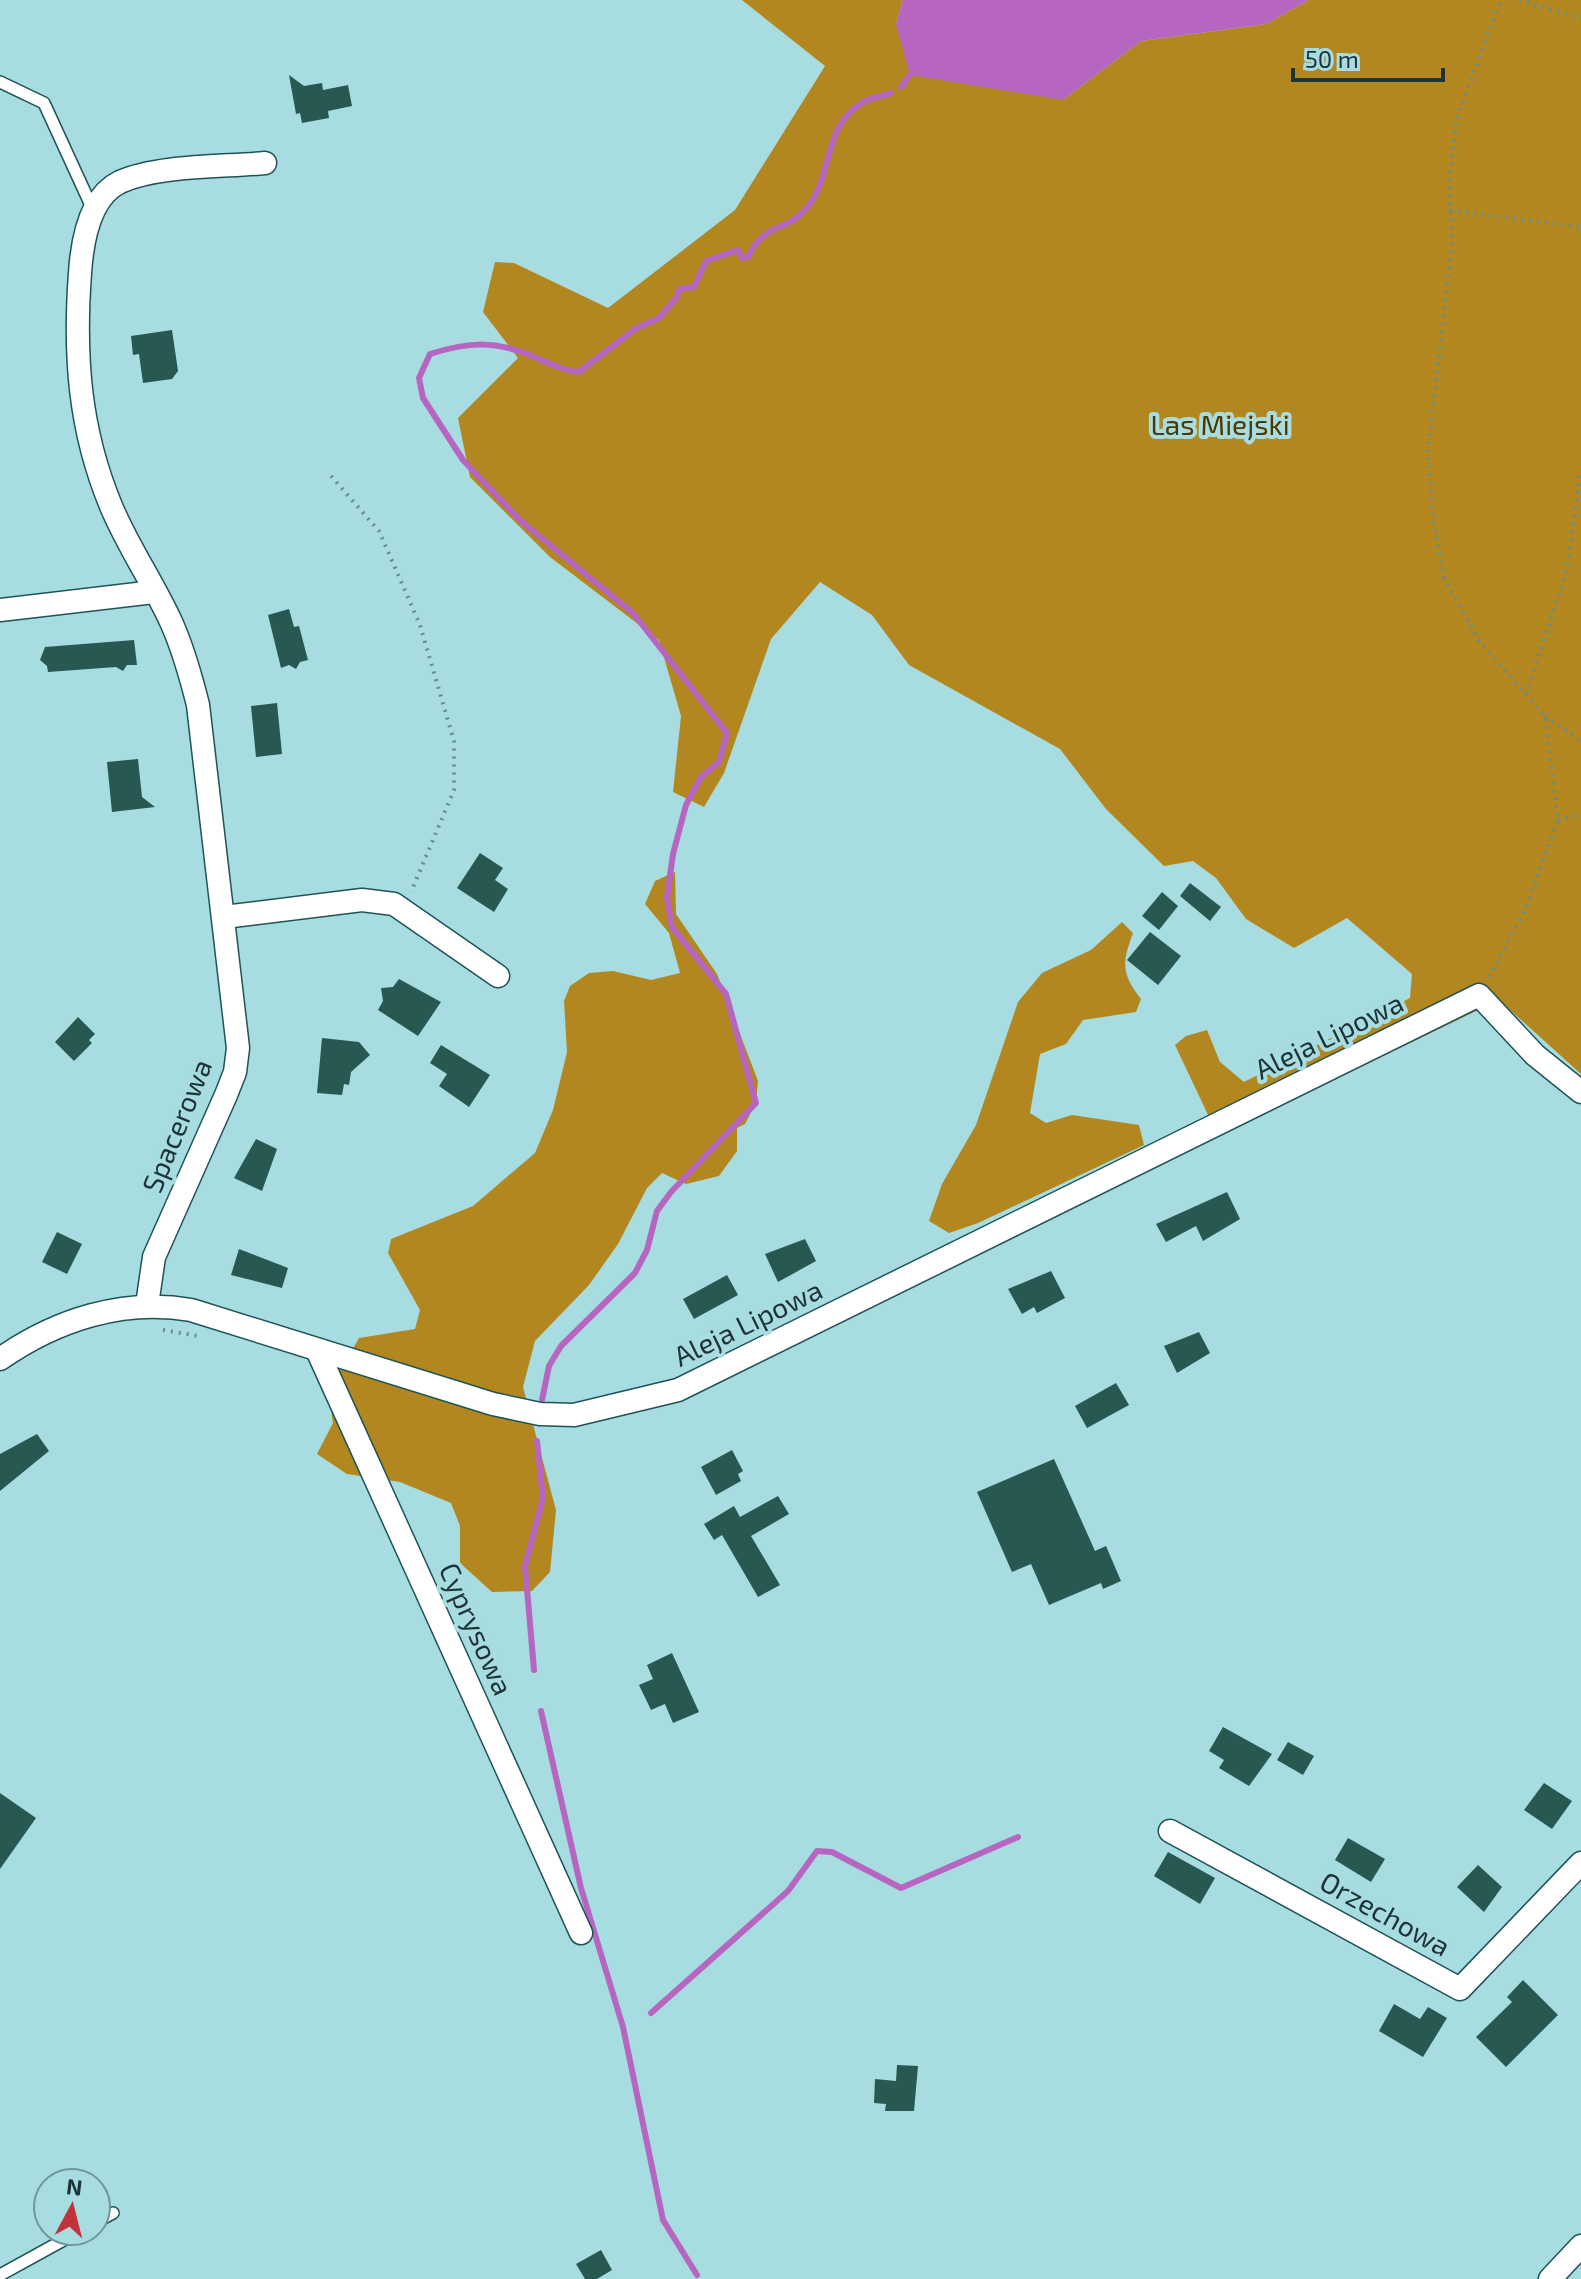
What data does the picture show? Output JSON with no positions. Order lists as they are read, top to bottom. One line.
{"streets":{"street":["Aleja Lipowa","Spacerowa","Cyprysowa","Orzechowa"]},"crossings":[["Aleja Lipowa","Spacerowa"],["Aleja Lipowa","Cyprysowa"]],"parks":["Las Miejski"],"scale_bar":"50 m","north":"top"}
